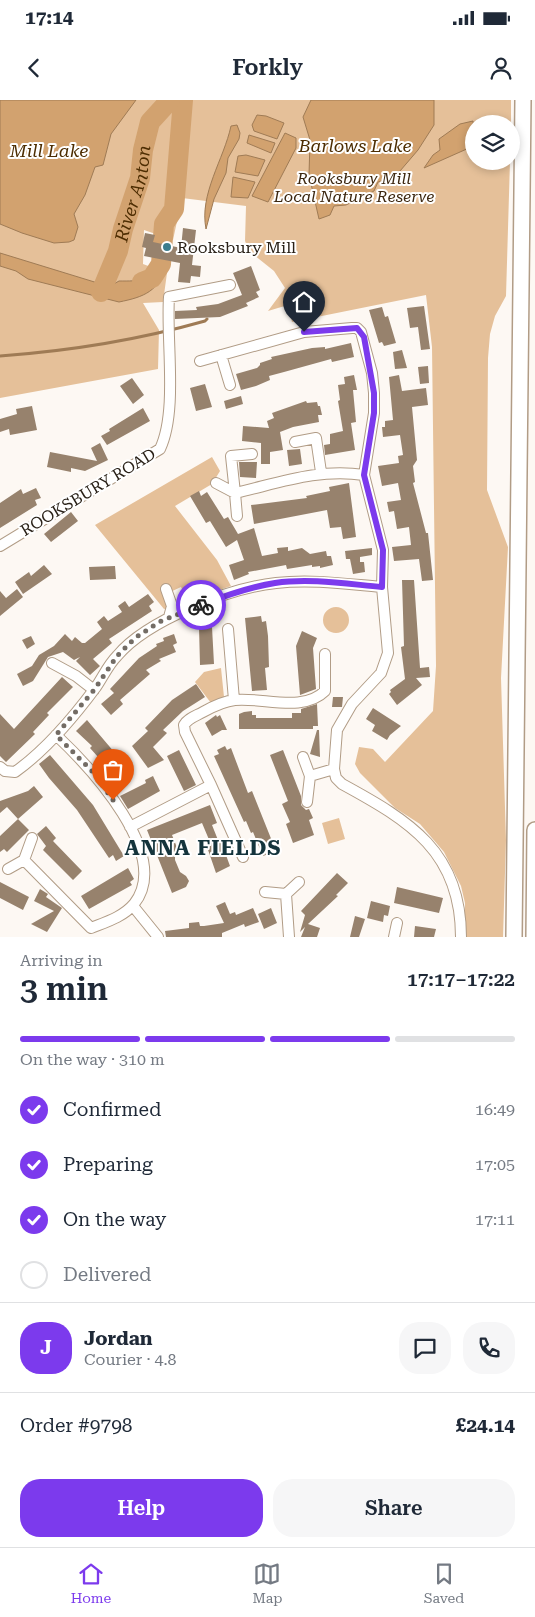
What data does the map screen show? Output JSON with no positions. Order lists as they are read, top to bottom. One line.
{"streets":{"street":["ROOKSBURY ROAD"]},"districts":["ANNA FIELDS"],"water":["Barlows Lake","Mill Lake","River Anton"],"parks":["Rooksbury Mill Local Nature Reserve"],"places":["Rooksbury Mill"],"page":{"status":"17:14","header":"Forkly","heading":["3 min","Arriving in","17:17–17:22"],"panel":["Jordan","Courier · 4.8","Order #9798","£24.14"],"bar":"On the way · 310 m","list":[["Confirmed","16:49"],["Preparing","17:05"],["On the way","17:11"],"Delivered"],"round":"J","buttons":["Help","Share"],"tabs":["Home","Map","Saved"]}}
